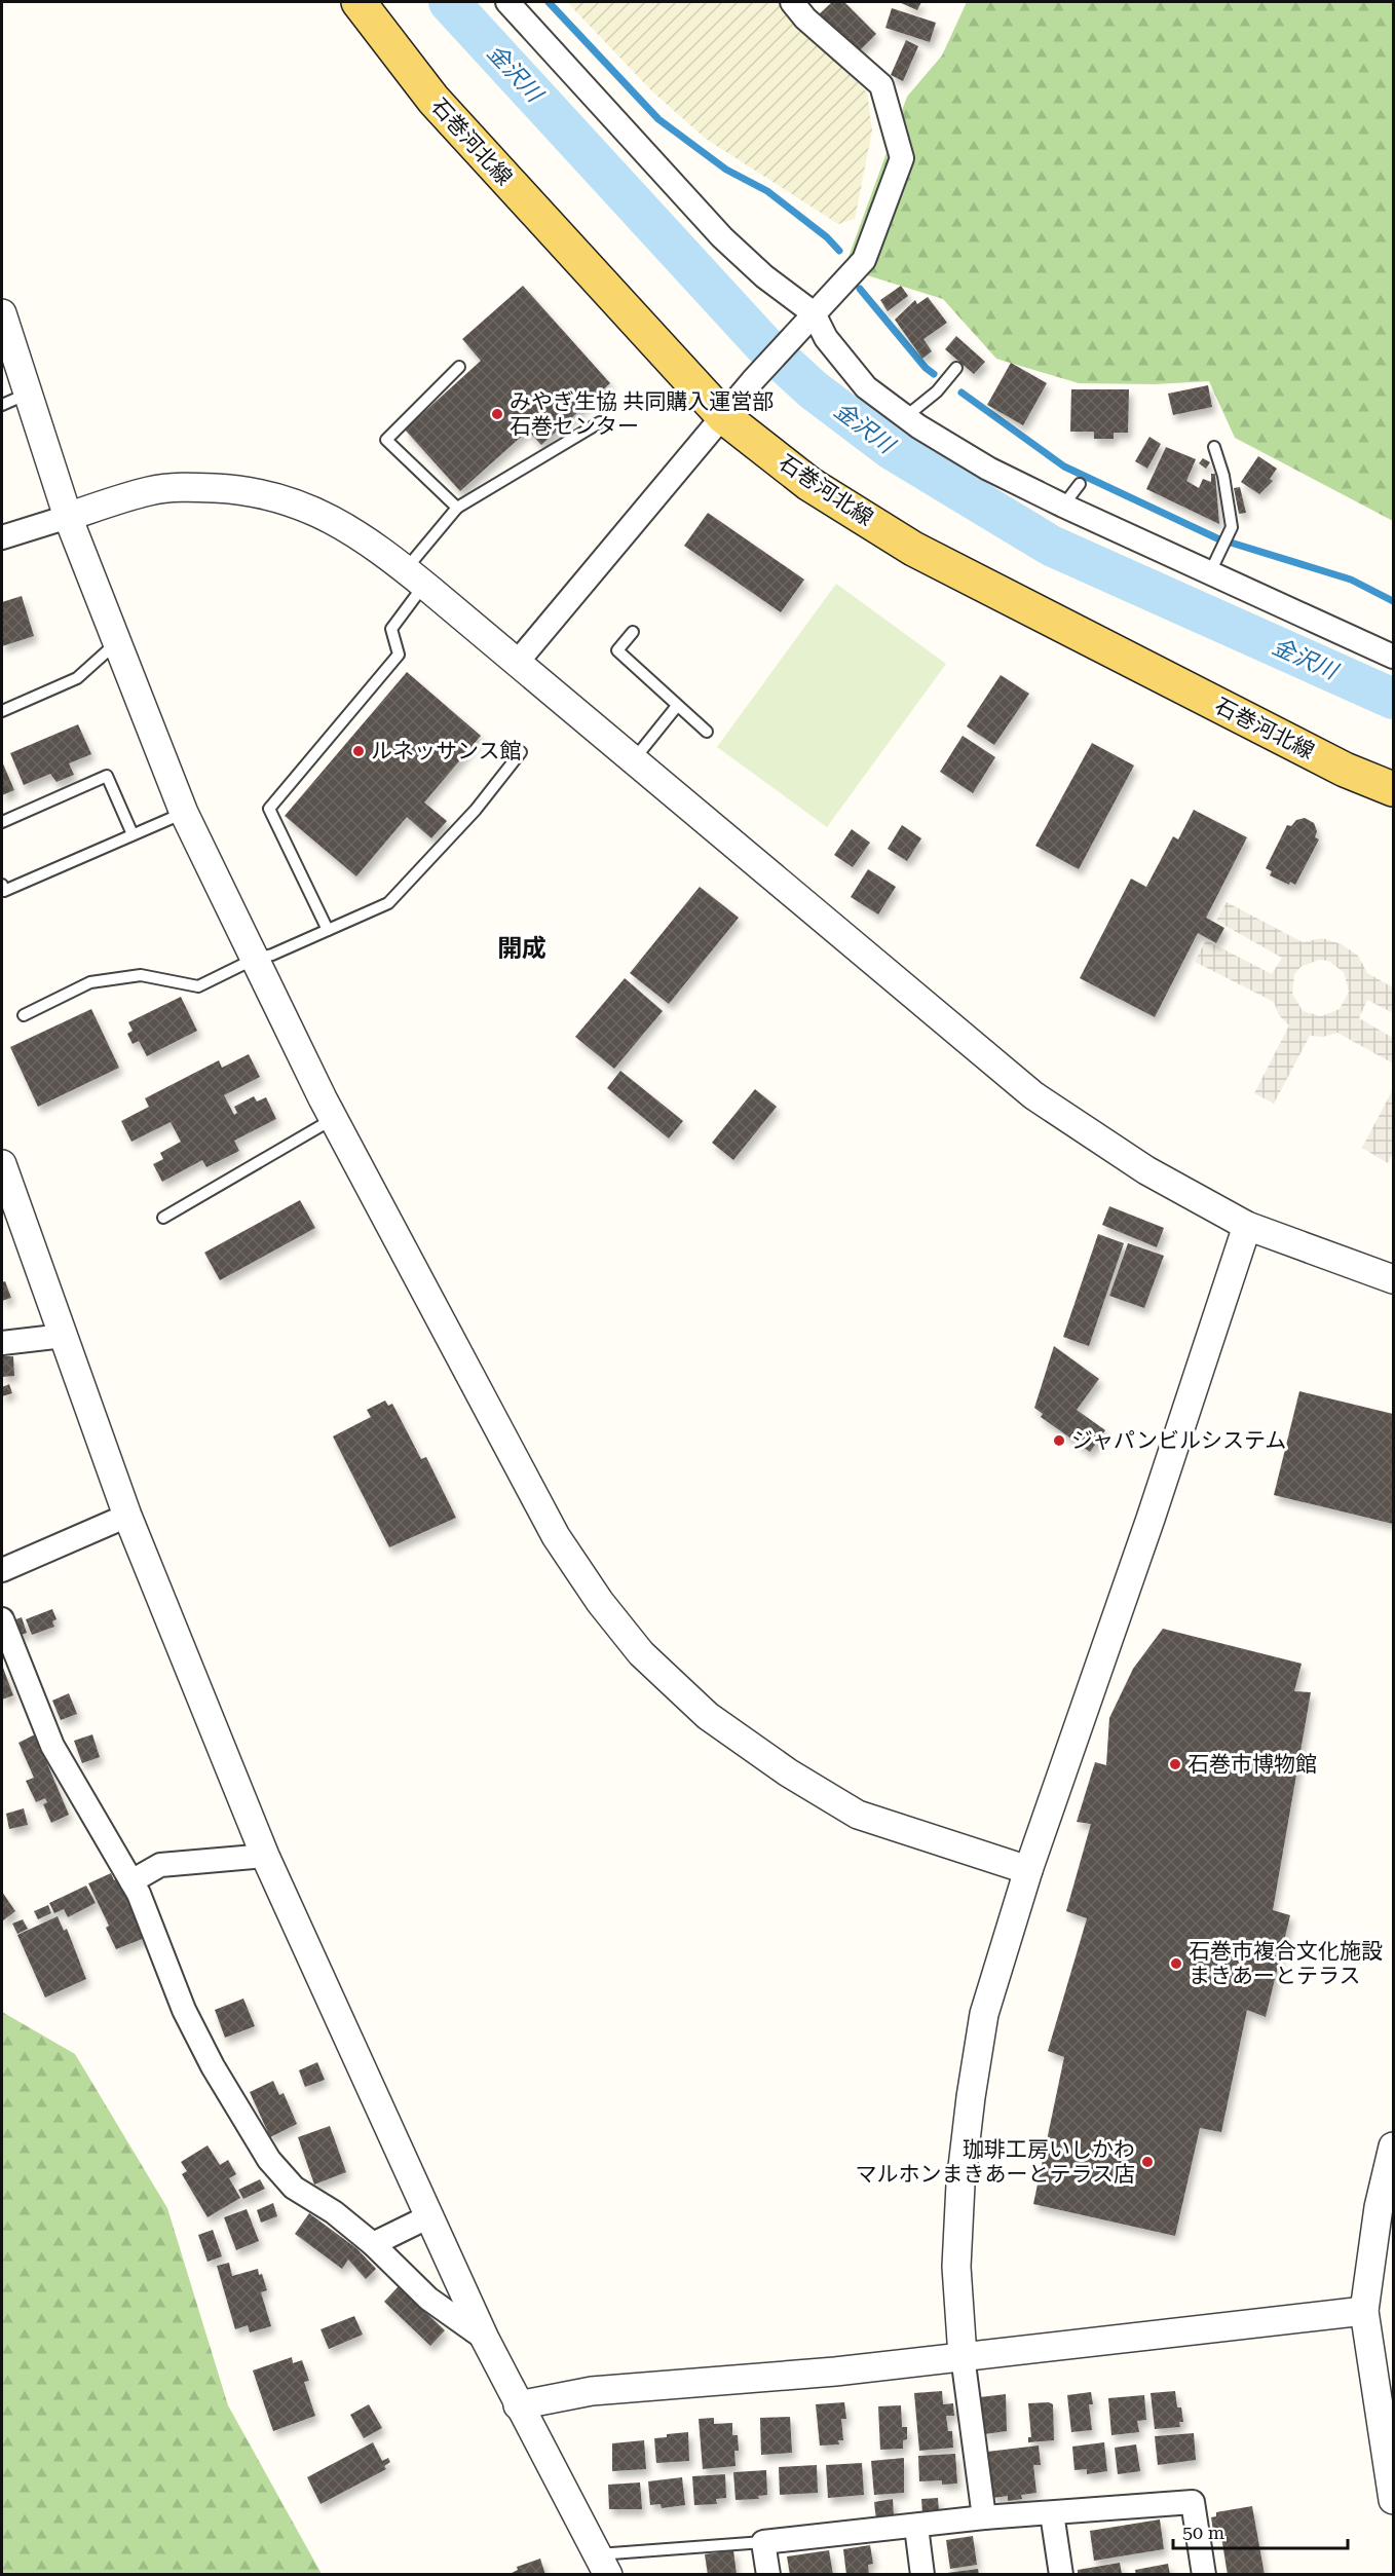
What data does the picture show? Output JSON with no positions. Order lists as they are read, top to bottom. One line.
{"streets":{"main road":["石巻河北線"]},"districts":["開成"],"water":["金沢川"],"places":["みやぎ生協 共同購入運営部 石巻センター","ルネッサンス館","ジャパンビルシステム","石巻市博物館","石巻市複合文化施設 まきあーとテラス","珈琲工房いしかわ マルホンまきあーとテラス店"],"scale_bar":"50 m"}
